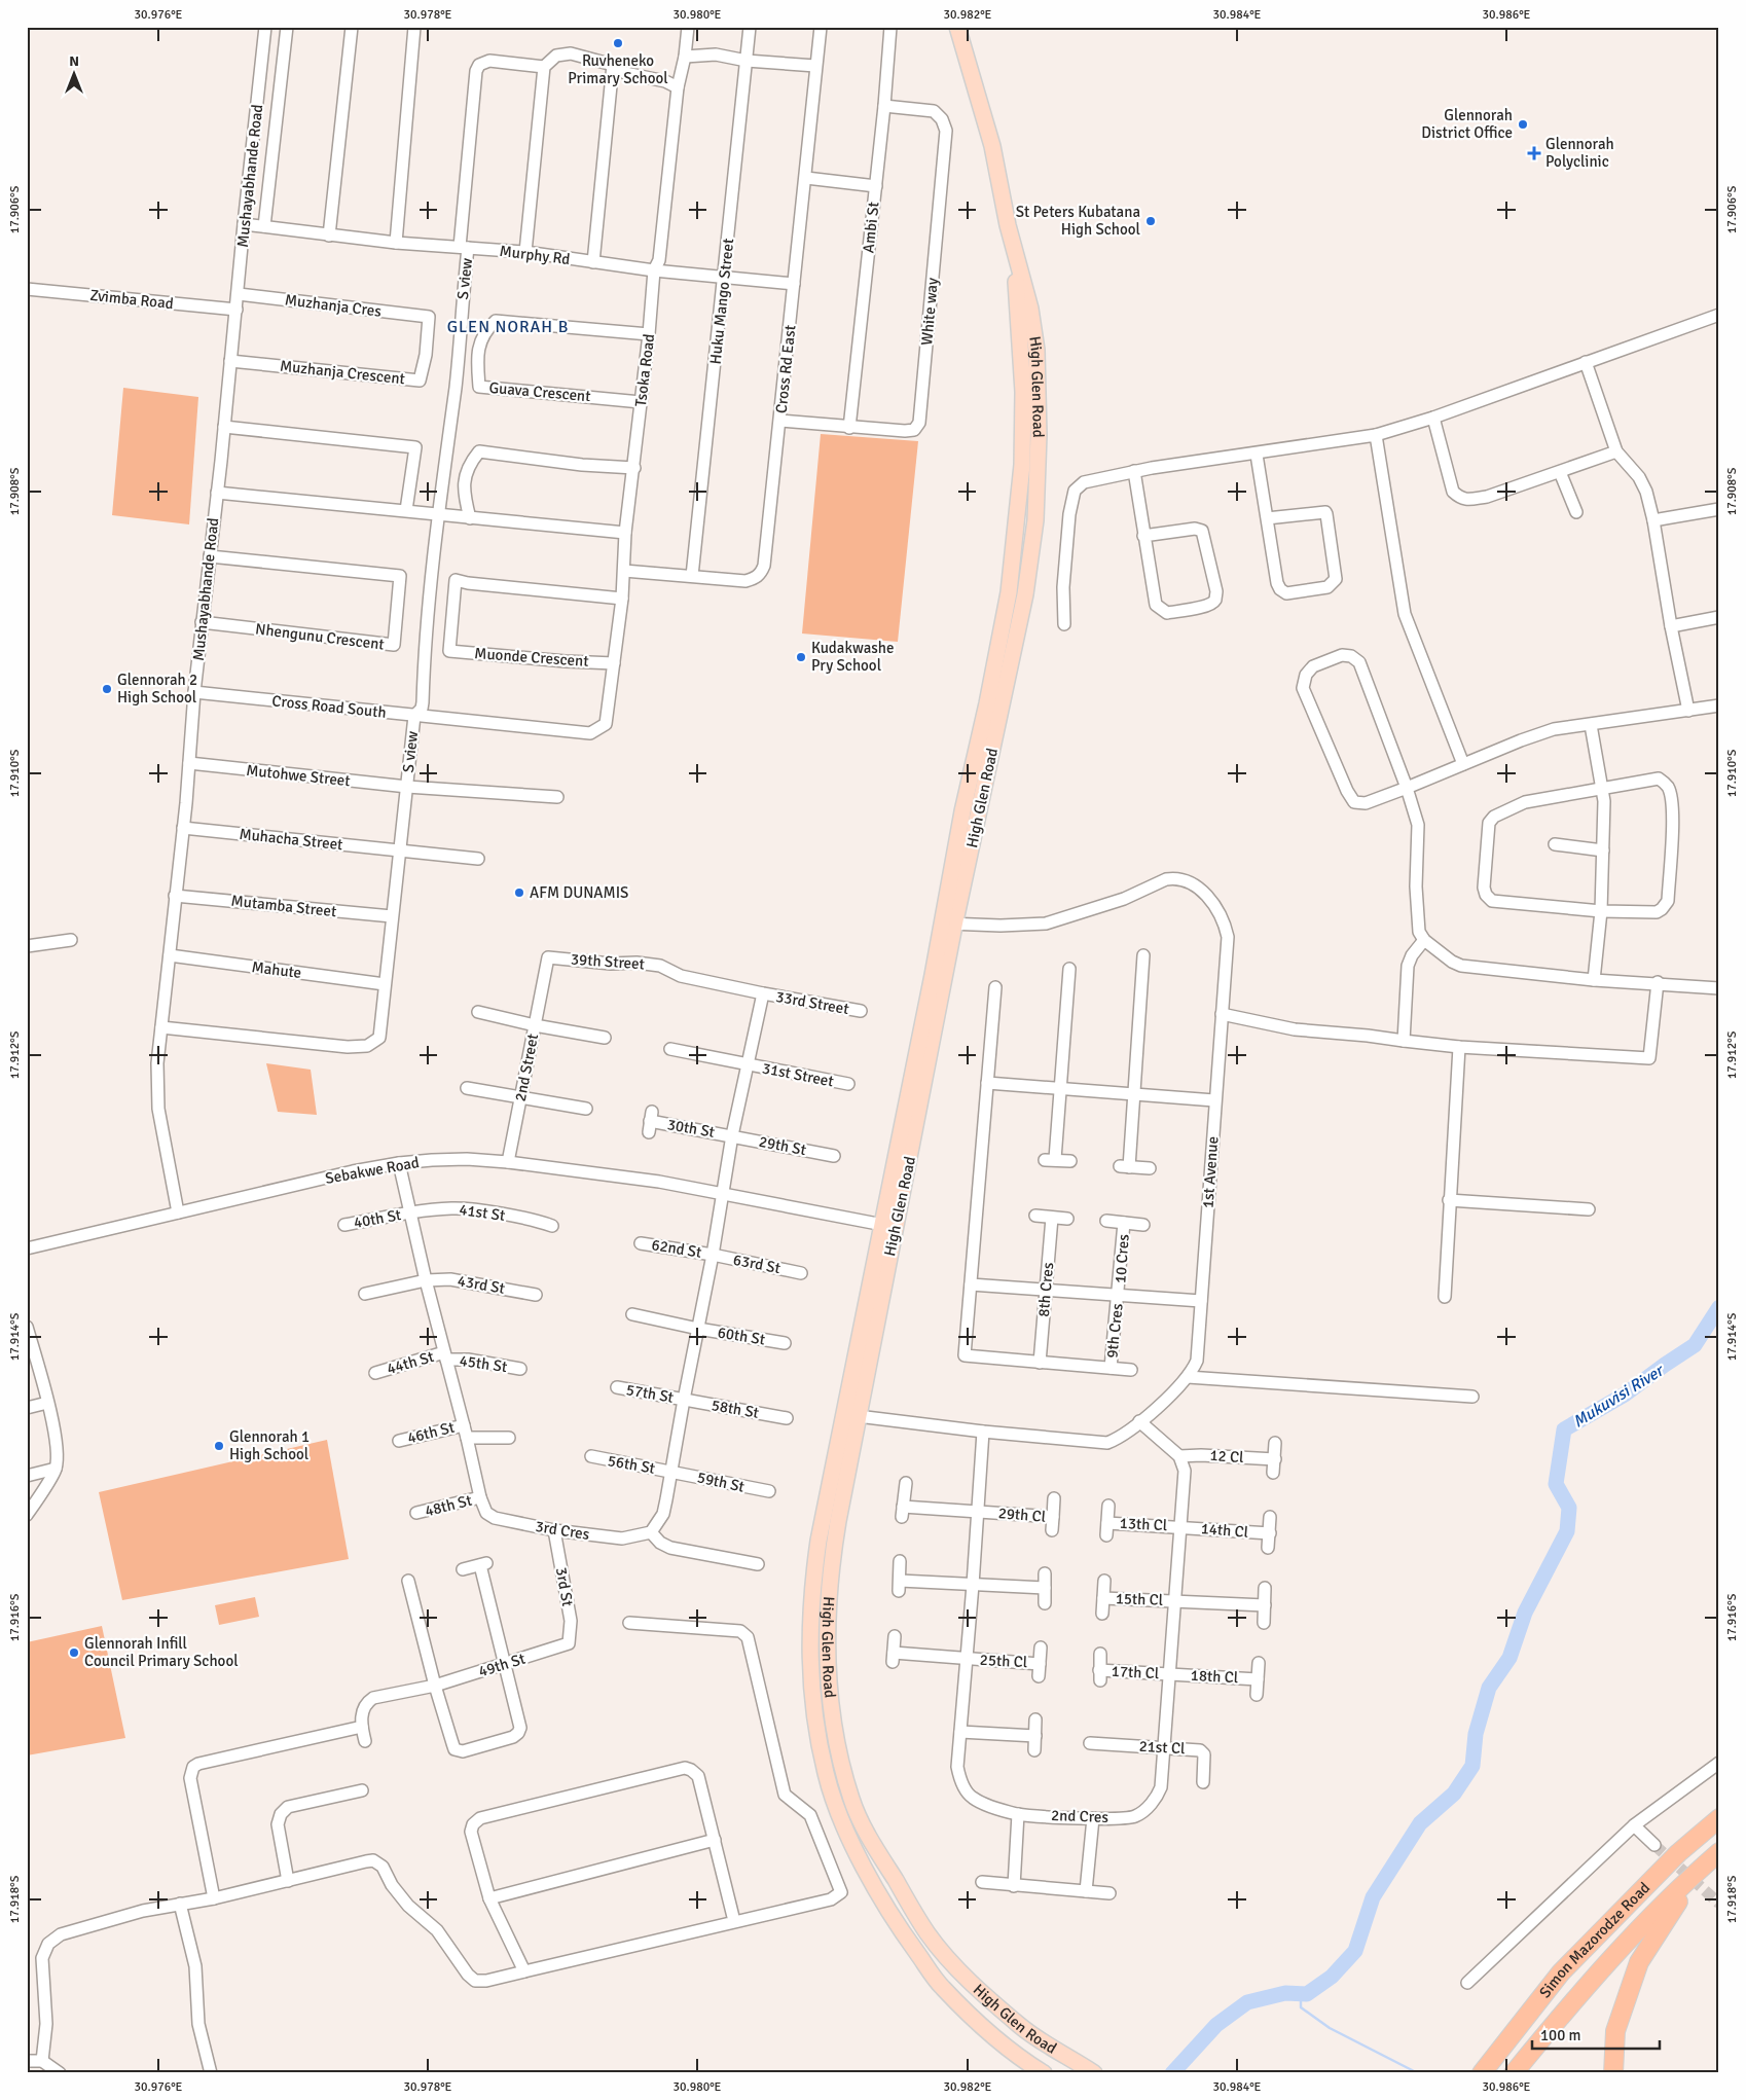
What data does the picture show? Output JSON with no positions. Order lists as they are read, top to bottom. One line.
{"streets":{"highway":["Simon Mazorodze Road"],"main road":["High Glen Road"],"street":["Mushayabhande Road","Ambi St","Murphy Rd","S view","Zvimba Road","Huku Mango Street","Muzhanja Cres","White way","Cross Rd East","Tsoka Road","Muzhanja Crescent","Guava Crescent","Nhengunu Crescent","Muonde Crescent","Cross Road South","Mutohwe Street","Muhacha Street","Mutamba Street","39th Street","Mahute","33rd Street","2nd Street","31st Street","30th St","29th St","Sebakwe Road","1st Avenue","41st St","40th St","62nd St","10 Cres","63rd St","43rd St","8th Cres","9th Cres","60th St","44th St","45th St","57th St","58th St","46th St","12 Cl","56th St","59th St","48th St","29th Cl","13th Cl","3rd Cres","14th Cl","3rd St","15th Cl","25th Cl","49th St","17th Cl","18th Cl","21st Cl","2nd Cres"]},"crossings":[["Mushayabhande Road","Murphy Rd"],["Mushayabhande Road","S view"],["Mushayabhande Road","Zvimba Road"],["Mushayabhande Road","Muzhanja Cres"],["Mushayabhande Road","Muzhanja Crescent"],["Mushayabhande Road","Nhengunu Crescent"],["Mushayabhande Road","Cross Road South"],["Mushayabhande Road","Mutohwe Street"],["Mushayabhande Road","Muhacha Street"],["Mushayabhande Road","Mutamba Street"],["Mushayabhande Road","Mahute"],["Mushayabhande Road","Sebakwe Road"],["Ambi St","White way"],["Murphy Rd","S view"],["Murphy Rd","Huku Mango Street"],["Murphy Rd","Cross Rd East"],["Murphy Rd","Tsoka Road"],["S view","Cross Road South"],["S view","Mutohwe Street"],["S view","Muhacha Street"],["S view","Mutamba Street"],["S view","Mahute"],["Huku Mango Street","Cross Rd East"],["Muzhanja Cres","Muzhanja Crescent"],["White way","Cross Rd East"],["Cross Rd East","Tsoka Road"],["Tsoka Road","Guava Crescent"],["Tsoka Road","Muonde Crescent"],["Tsoka Road","Cross Road South"],["High Glen Road","Sebakwe Road"],["High Glen Road","1st Avenue"],["39th Street","33rd Street"],["39th Street","2nd Street"],["2nd Street","Sebakwe Road"],["30th St","29th St"],["Sebakwe Road","3rd Cres"],["1st Avenue","2nd Cres"],["41st St","40th St"],["41st St","3rd Cres"],["40th St","3rd Cres"],["62nd St","63rd St"],["10 Cres","9th Cres"],["43rd St","3rd Cres"],["44th St","45th St"],["44th St","3rd Cres"],["45th St","3rd Cres"],["57th St","58th St"],["46th St","3rd Cres"],["12 Cl","2nd Cres"],["56th St","59th St"],["48th St","3rd Cres"],["29th Cl","2nd Cres"],["13th Cl","14th Cl"],["13th Cl","2nd Cres"],["3rd Cres","3rd St"],["14th Cl","2nd Cres"],["3rd St","49th St"],["15th Cl","2nd Cres"],["25th Cl","2nd Cres"],["17th Cl","18th Cl"],["17th Cl","2nd Cres"],["18th Cl","2nd Cres"],["21st Cl","2nd Cres"]],"districts":["GLEN NORAH B"],"water":["Mukuvisi River"],"places":{"other":["Ruvheneko Primary School","Glennorah District Office","St Peters Kubatana High School","Kudakwashe Pry School","Glennorah 2 High School","AFM DUNAMIS","Glennorah 1 High School","Glennorah Infill Council Primary School"],"health":["Glennorah Polyclinic"]},"scale_bar":"100 m","north":"top","coordinates":["30.976°E","30.978°E","30.980°E","30.982°E","30.984°E","30.986°E","17.906°S","17.908°S","17.910°S","17.912°S","17.914°S","17.916°S","17.918°S"]}
